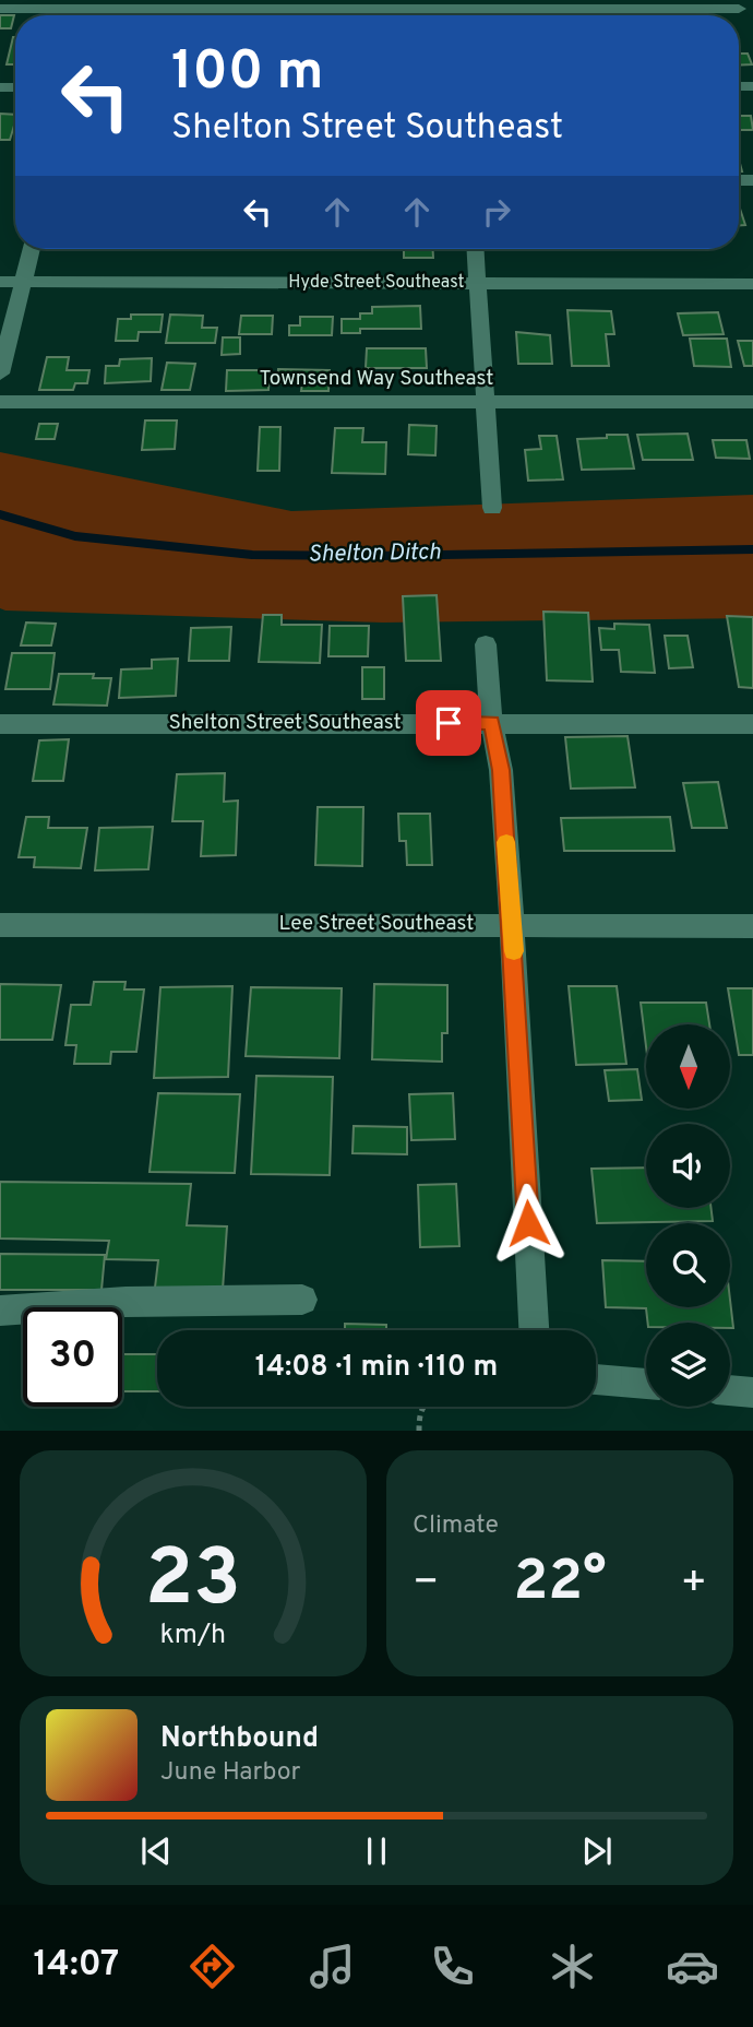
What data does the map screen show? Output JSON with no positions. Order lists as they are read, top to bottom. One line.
{"streets":{"street":["Hyde Street Southeast","Townsend Way Southeast","Shelton Street Southeast","Lee Street Southeast"]},"water":["Shelton Ditch"],"north":"bottom","page":{"turn":["100 m","Shelton Street Southeast"],"limit":"30","trip":"14:08 · 1 min · 110 m","tile":"Climate","heat":["−","22°","+"],"song":["Northbound","June Harbor"],"tabs":"14:07","gauge":["23","km/h"]}}
